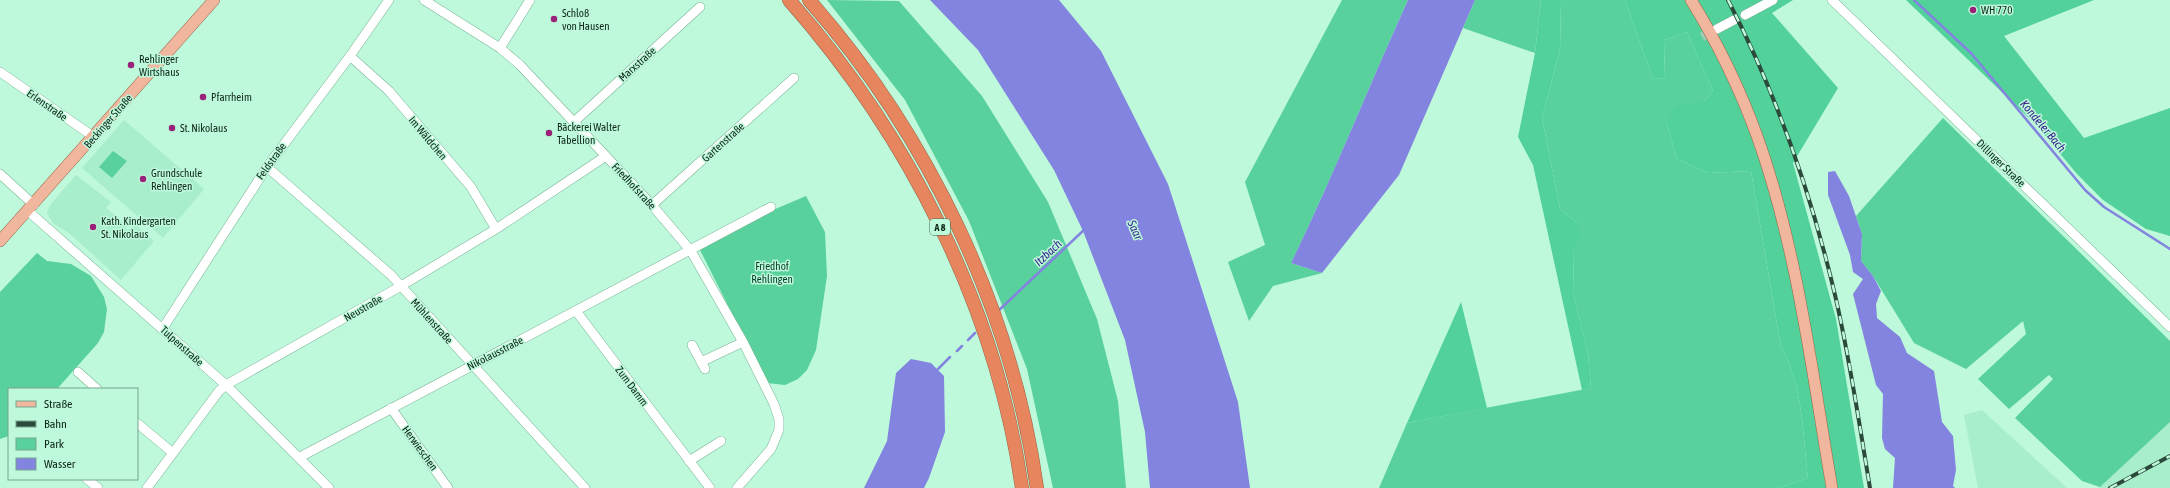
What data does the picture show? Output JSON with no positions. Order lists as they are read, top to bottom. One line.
{"streets":{"highway":["A 8"],"main road":["Beckinger Straße"],"street":["Marxstraße","Erlenstraße","Im Wäldchen","Gartenstraße","Feldstraße","Dillinger Straße","Friedhofstraße","Neustraße","Mühlenstraße","Tulpenstraße","Nikolausstraße","Zum Damm","Herwieschen"]},"crossings":[["Marxstraße","Friedhofstraße"],["Erlenstraße","Beckinger Straße"],["Beckinger Straße","Tulpenstraße"],["Im Wäldchen","Feldstraße"],["Im Wäldchen","Neustraße"],["Gartenstraße","Friedhofstraße"],["Feldstraße","Mühlenstraße"],["Feldstraße","Tulpenstraße"],["Friedhofstraße","Neustraße"],["Friedhofstraße","Nikolausstraße"],["Neustraße","Mühlenstraße"],["Neustraße","Tulpenstraße"],["Mühlenstraße","Nikolausstraße"],["Tulpenstraße","Nikolausstraße"],["Nikolausstraße","Zum Damm"],["Nikolausstraße","Herwieschen"]],"water":["Kondeler Bach","Saar","Itzbach"],"parks":["Friedhof Rehlingen"],"places":["WH 770","Schloß von Hausen","Rehlinger Wirtshaus","Pfarrheim","St. Nikolaus","Bäckerei Walter Tabellion","Grundschule Rehlingen","Kath. Kindergarten St. Nikolaus"],"legend":["Straße","Bahn","Park","Wasser"]}
